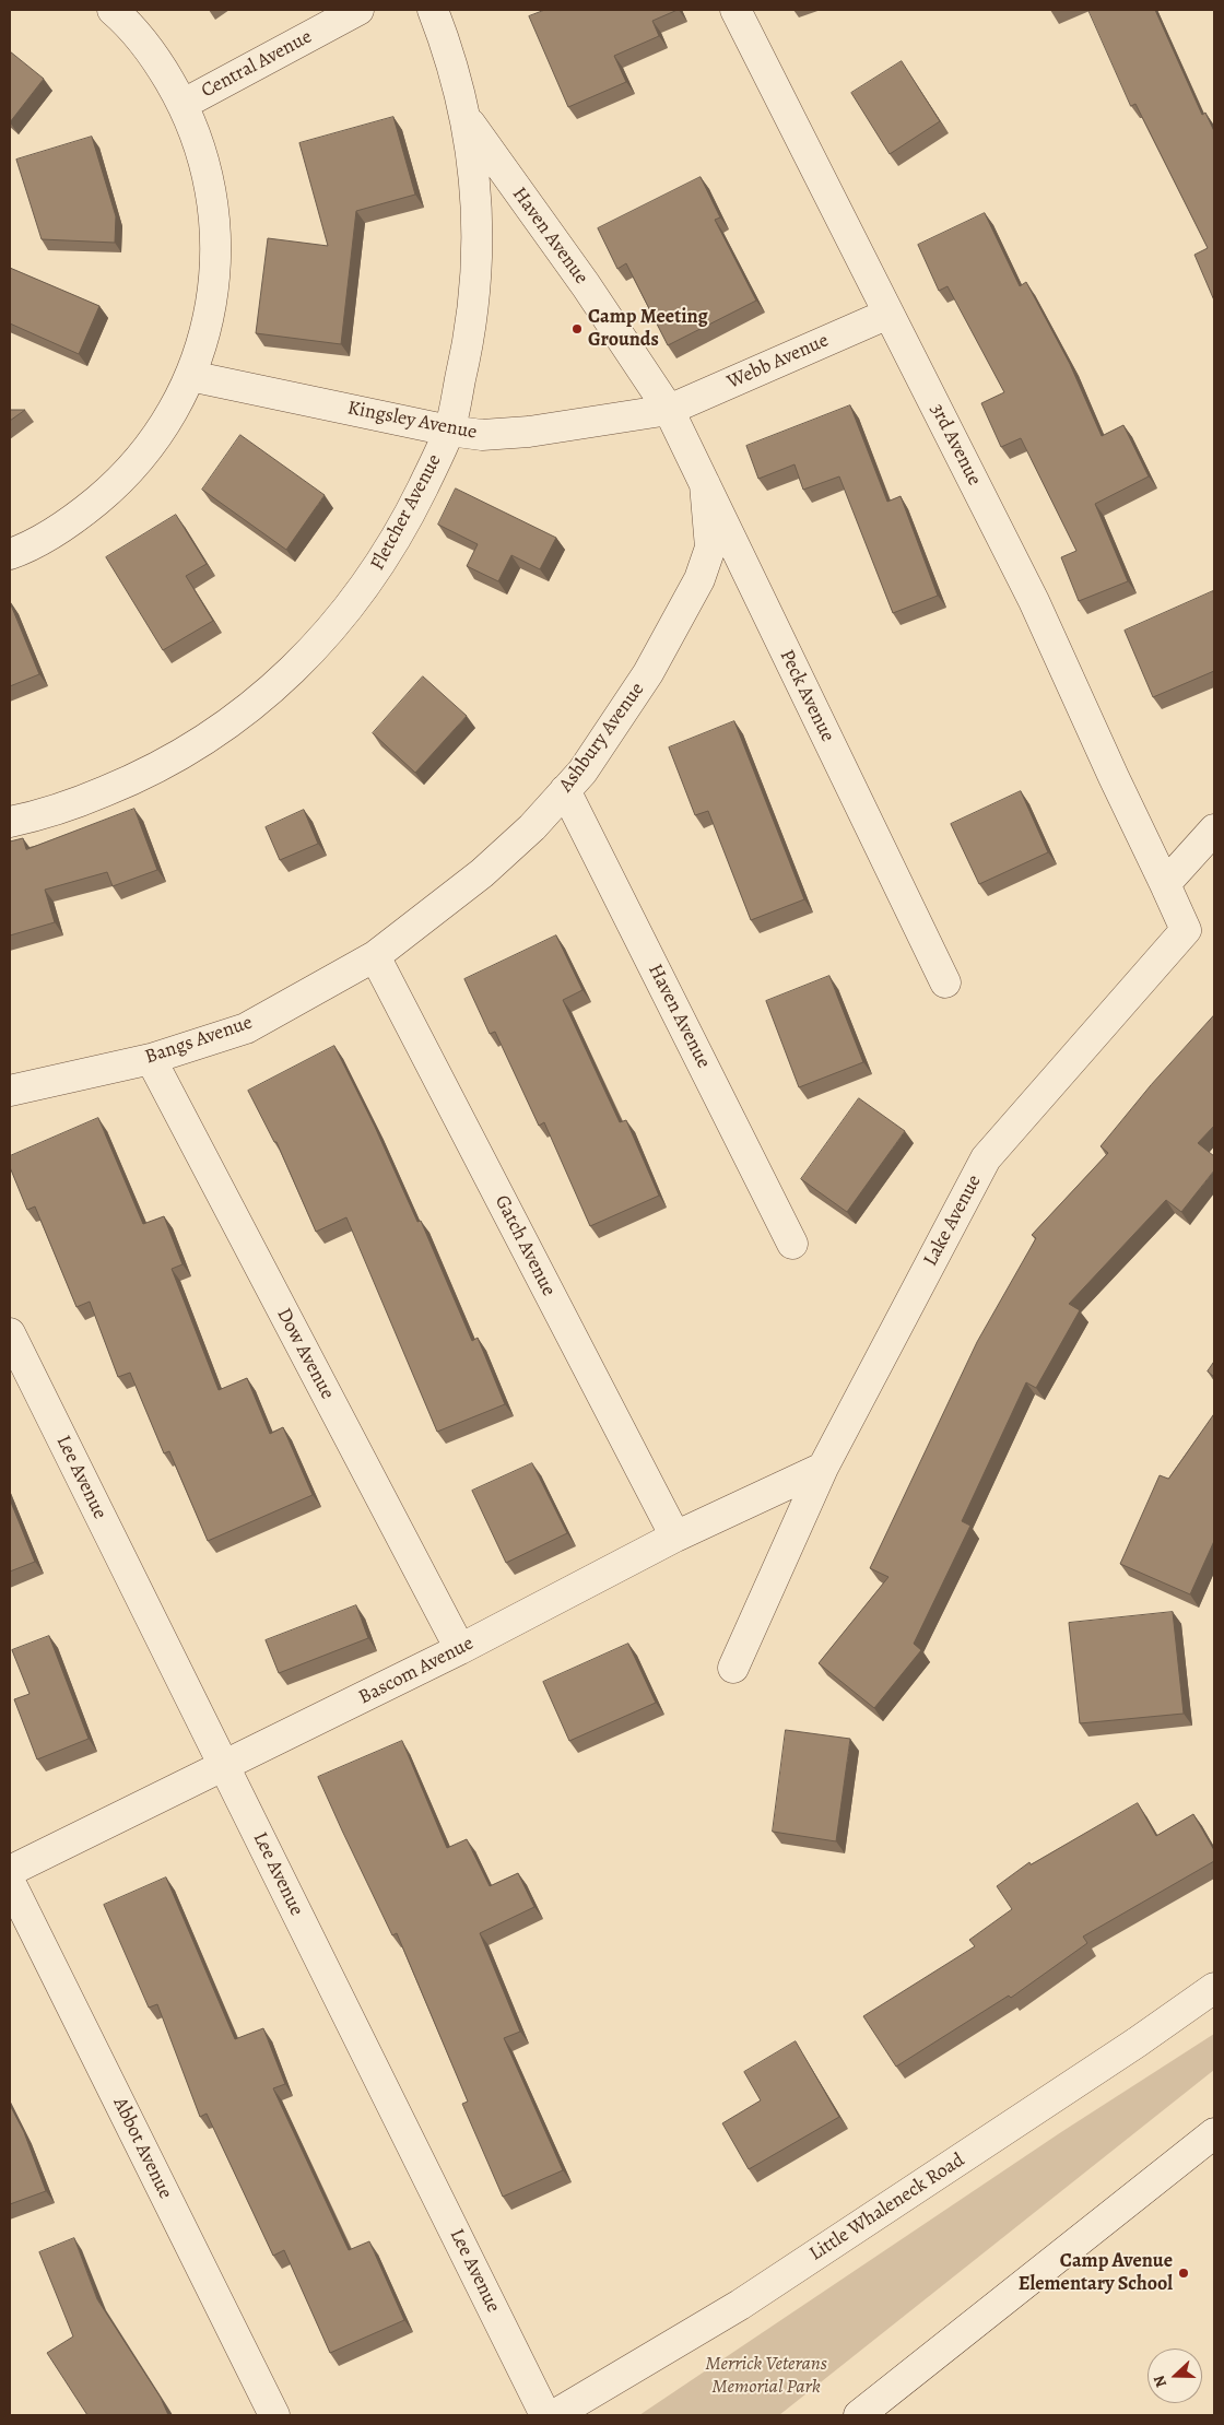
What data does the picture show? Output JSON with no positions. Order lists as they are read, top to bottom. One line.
{"streets":{"street":["Central Avenue","Haven Avenue","Webb Avenue","Kingsley Avenue","3rd Avenue","Fletcher Avenue","Peck Avenue","Ashbury Avenue","Bangs Avenue","Lake Avenue","Gatch Avenue","Dow Avenue","Lee Avenue","Bascom Avenue","Abbot Avenue","Little Whaleneck Road"]},"crossings":[["Haven Avenue","Webb Avenue"],["Haven Avenue","Kingsley Avenue"],["Haven Avenue","Fletcher Avenue"],["Haven Avenue","Peck Avenue"],["Haven Avenue","Ashbury Avenue"],["Webb Avenue","Kingsley Avenue"],["Webb Avenue","3rd Avenue"],["Webb Avenue","Peck Avenue"],["Kingsley Avenue","Fletcher Avenue"],["Kingsley Avenue","Peck Avenue"],["3rd Avenue","Lake Avenue"],["Peck Avenue","Ashbury Avenue"],["Ashbury Avenue","Bangs Avenue"],["Ashbury Avenue","Gatch Avenue"],["Bangs Avenue","Gatch Avenue"],["Bangs Avenue","Dow Avenue"],["Lake Avenue","Bascom Avenue"],["Gatch Avenue","Bascom Avenue"],["Dow Avenue","Bascom Avenue"],["Lee Avenue","Bascom Avenue"]],"parks":["Merrick Veterans Memorial Park"],"places":["Camp Meeting Grounds","Camp Avenue Elementary School"],"north":"left"}
